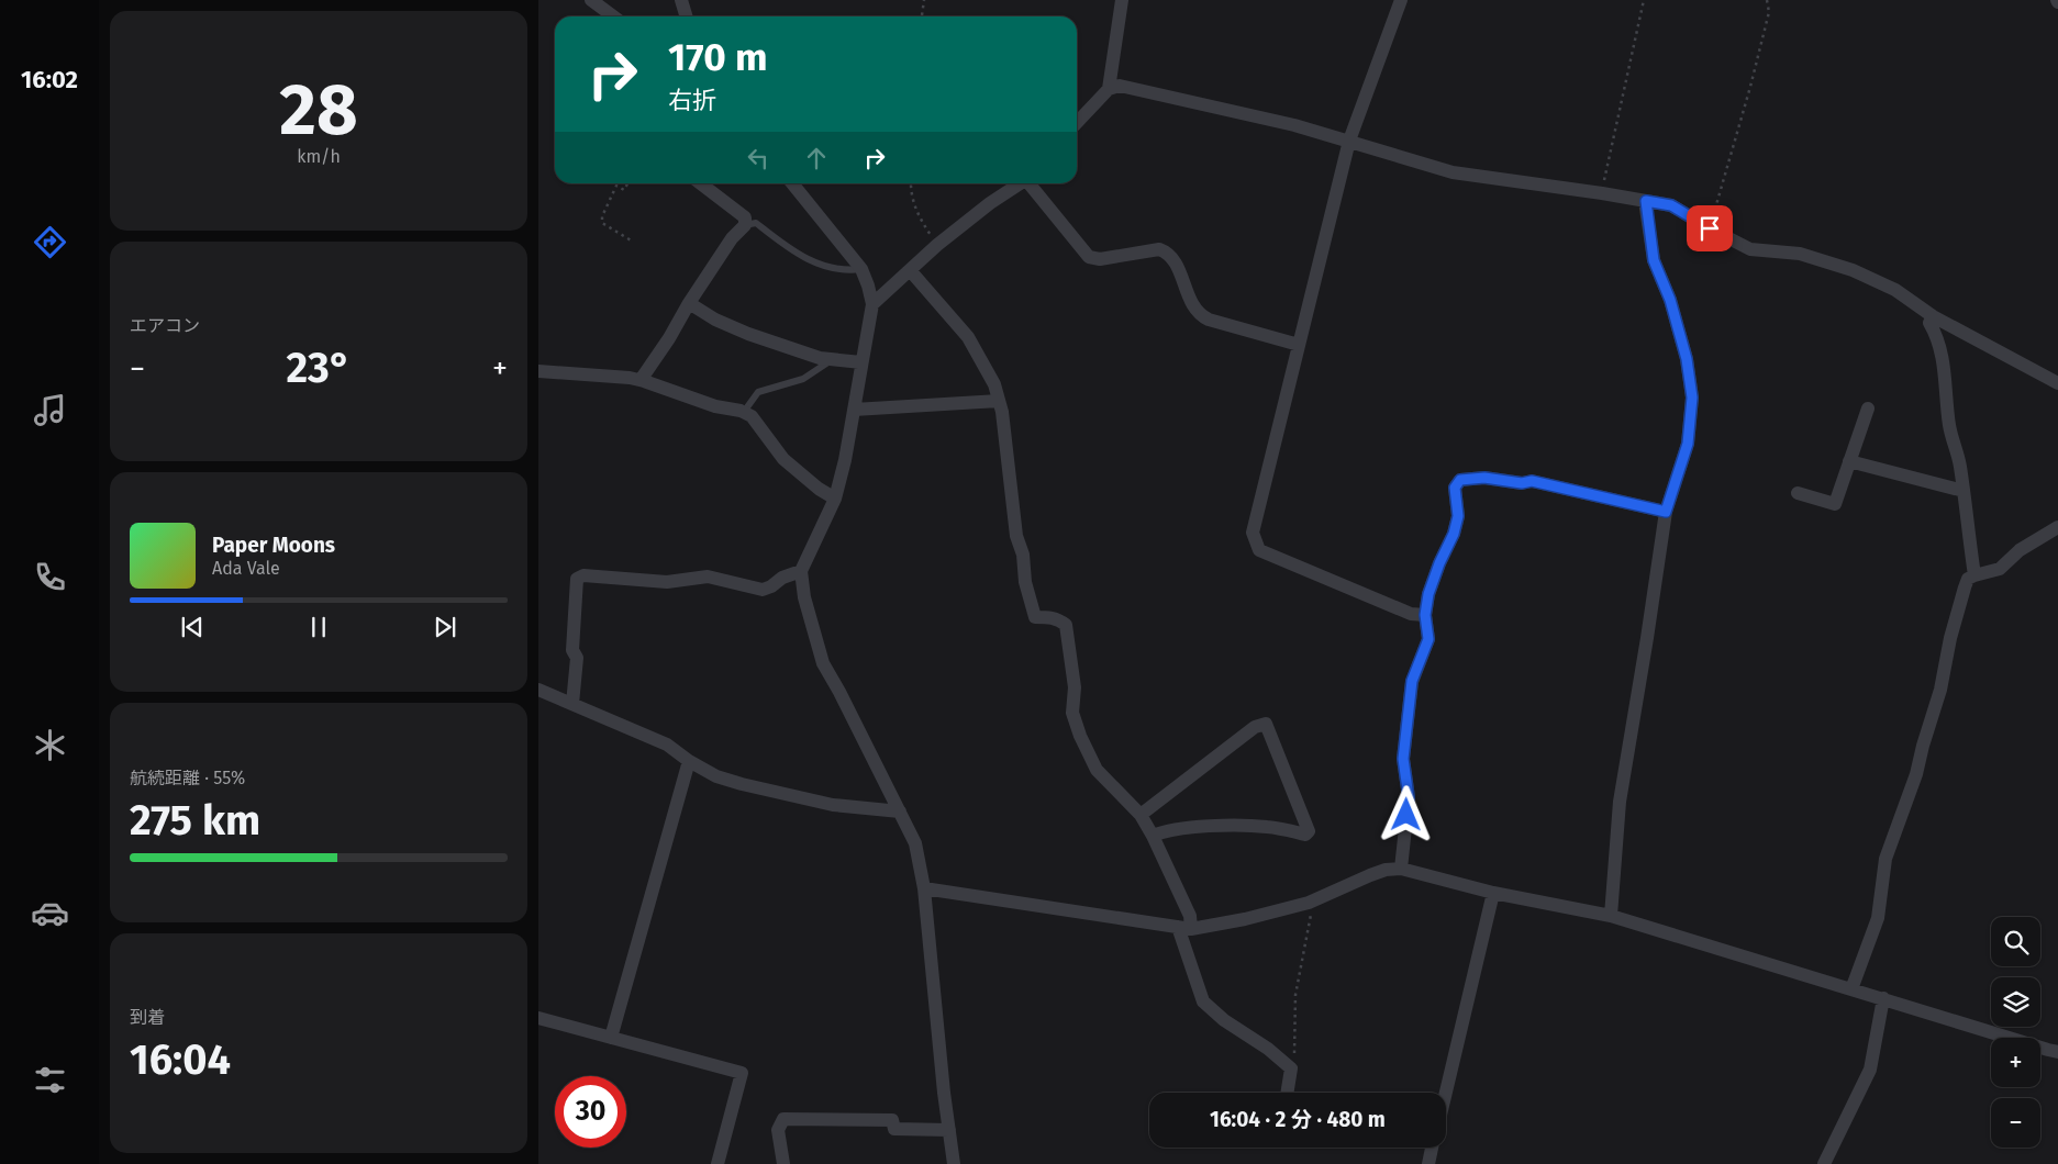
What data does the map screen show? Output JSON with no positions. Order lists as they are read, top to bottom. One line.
{"page":{"tabs":"16:02","tile":[["28","km/h"],"エアコン",["航続距離 · 55%","275 km"],["到着","16:04"]],"turn":["170 m","右折"],"heat":["−","23°","+"],"song":["Paper Moons","Ada Vale"],"map_buttons":["+","−"],"limit":"30","trip":"16:04 · 2 分 · 480 m"}}
